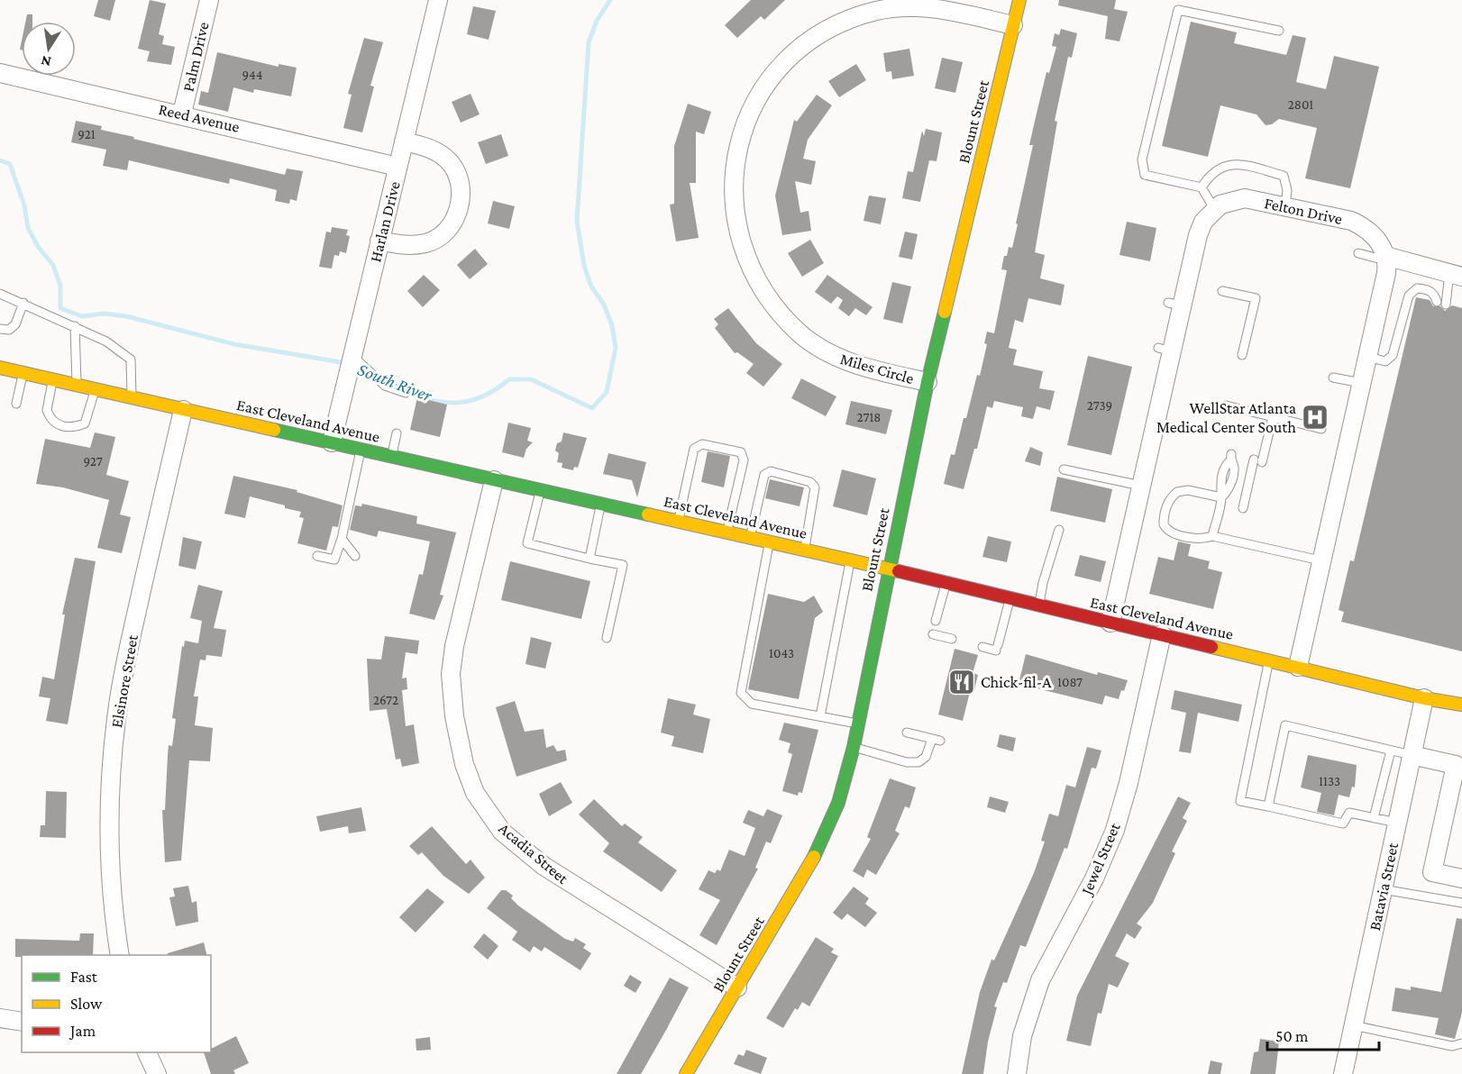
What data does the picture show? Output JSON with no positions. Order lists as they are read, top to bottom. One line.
{"streets":{"main road":["Blount Street","East Cleveland Avenue"],"street":["Palm Drive","Reed Avenue","Felton Drive","Harlan Drive","Miles Circle","Elsinore Street","Acadia Street","Jewel Street","Batavia Street"]},"crossings":[["Palm Drive","Reed Avenue"],["Reed Avenue","Harlan Drive"],["Blount Street","Miles Circle"],["Blount Street","East Cleveland Avenue"],["Blount Street","Acadia Street"],["Harlan Drive","East Cleveland Avenue"],["East Cleveland Avenue","Elsinore Street"],["East Cleveland Avenue","Acadia Street"],["East Cleveland Avenue","Jewel Street"],["East Cleveland Avenue","Batavia Street"]],"water":["South River"],"places":{"hospital":["WellStar Atlanta Medical Center South"],"restaurant":["Chick-fil-A"]},"house_numbers":["944","2801","921","2739","2718","927","1043","1087","2672","1133"],"legend":["Fast","Slow","Jam"],"scale_bar":"50 m","north":"bottom"}
